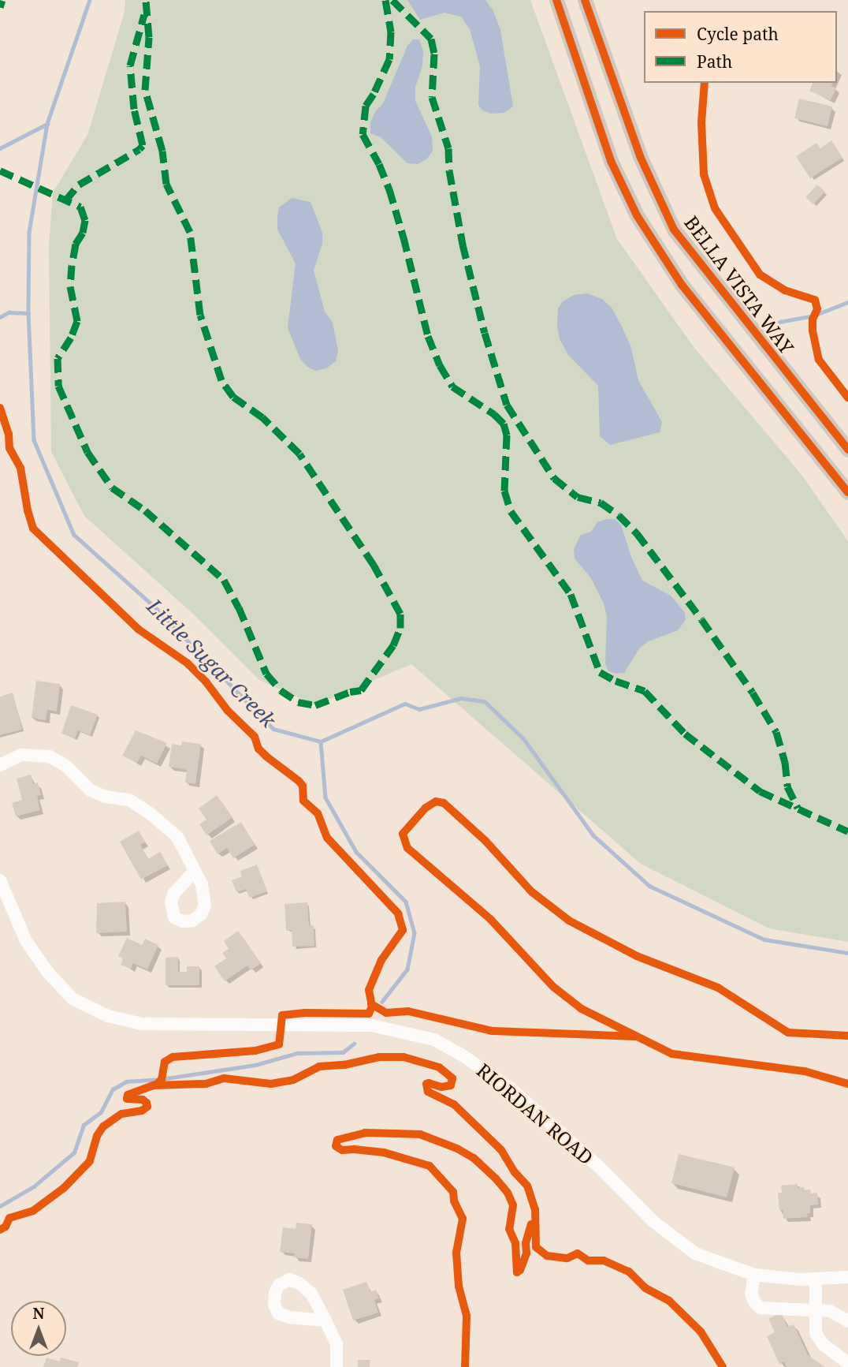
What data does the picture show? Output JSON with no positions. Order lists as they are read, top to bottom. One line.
{"streets":{"main road":["BELLA VISTA WAY"],"street":["RIORDAN ROAD"]},"water":["Little Sugar Creek"],"legend":["Cycle path","Path"],"north":"top"}
